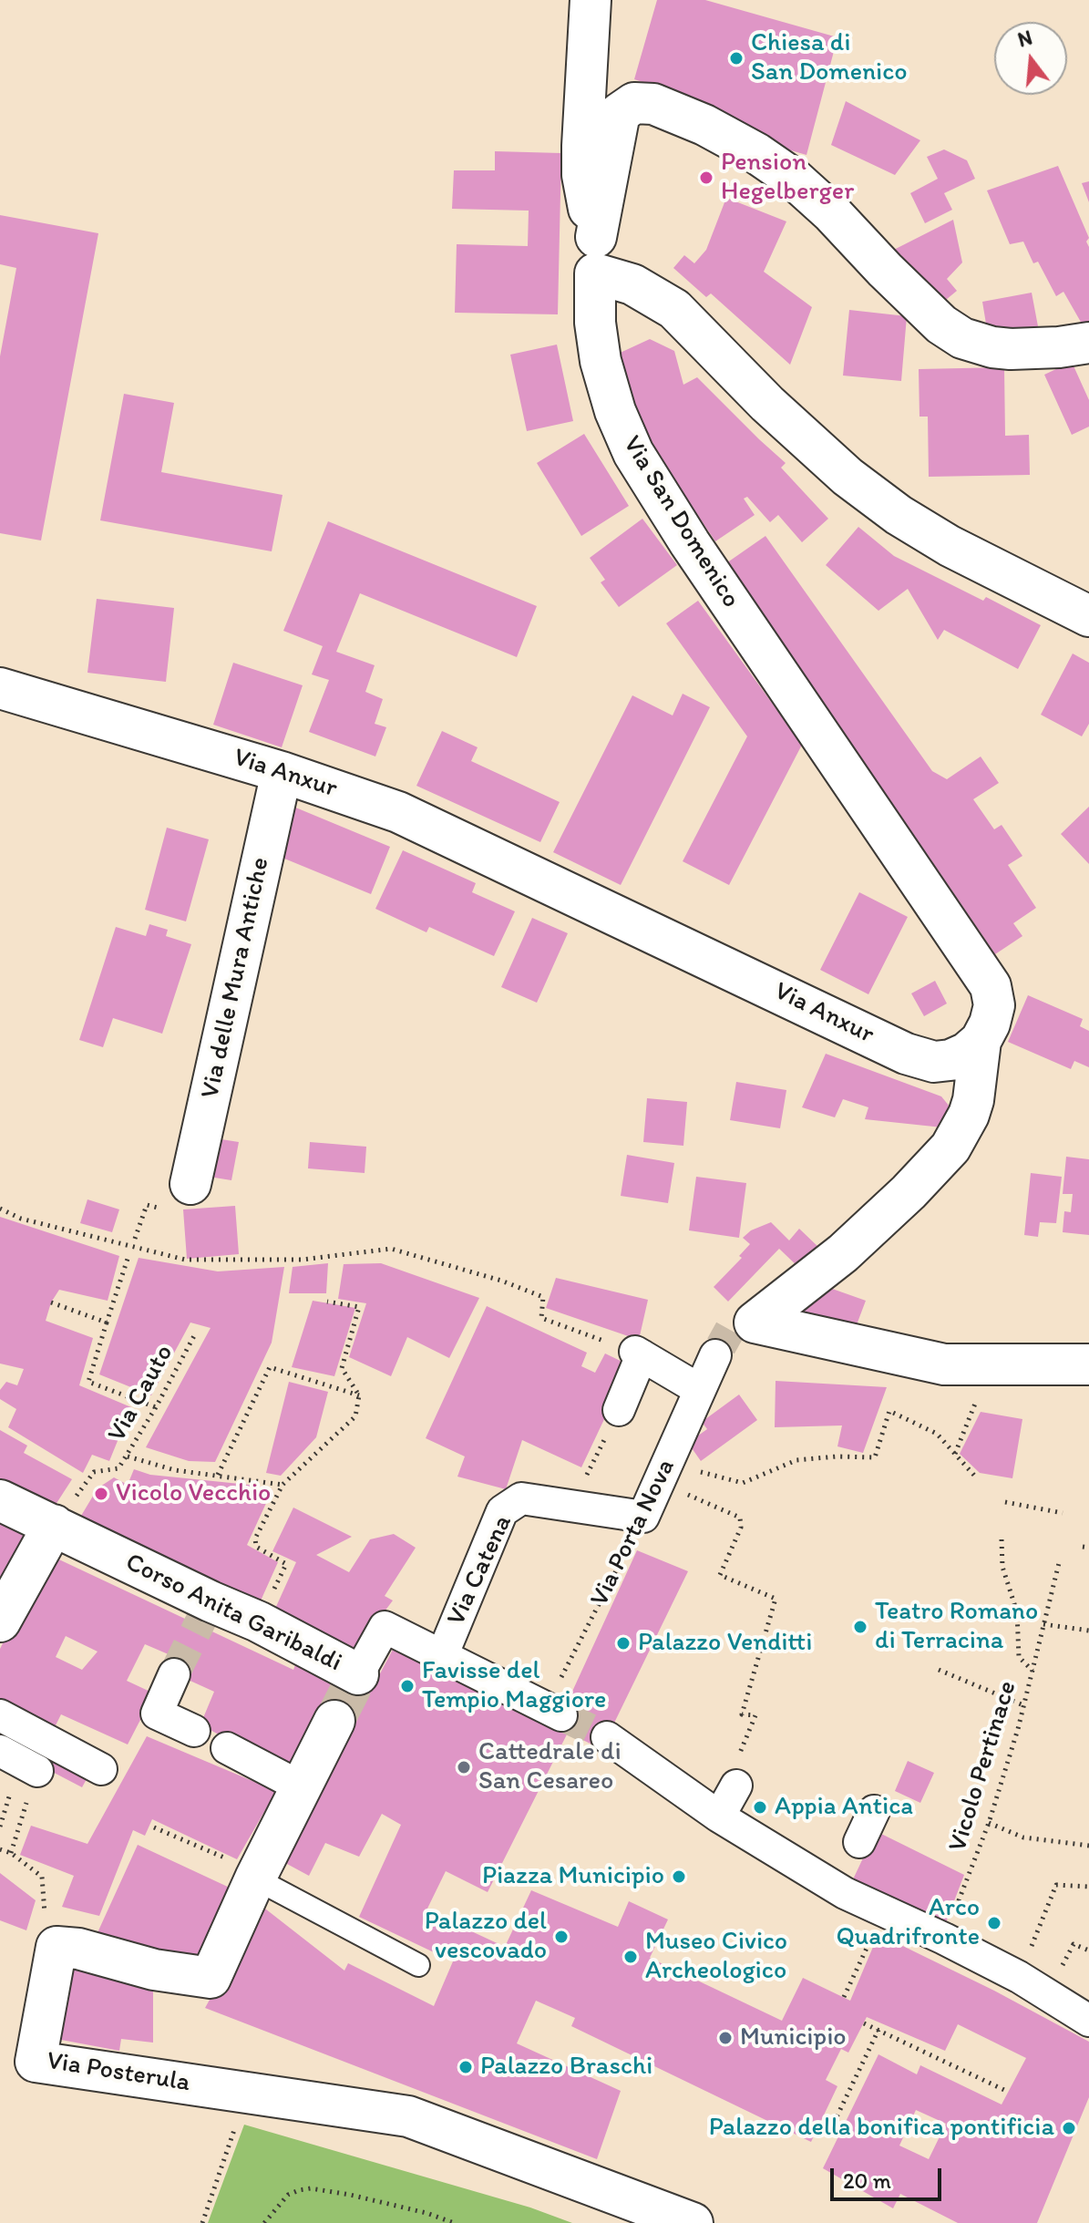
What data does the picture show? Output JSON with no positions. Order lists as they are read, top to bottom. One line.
{"streets":{"street":["Via San Domenico","Via Anxur","Via delle Mura Antiche","Via Porta Nova","Via Catena","Corso Anita Garibaldi","Via Posterula"],"path":["Via Cauto","Vicolo Pertinace"]},"crossings":[["Via San Domenico","Via Anxur"],["Via Anxur","Via delle Mura Antiche"],["Via Cauto","Corso Anita Garibaldi"],["Via Porta Nova","Via Catena"],["Via Porta Nova","Corso Anita Garibaldi"],["Via Catena","Corso Anita Garibaldi"]],"places":["Chiesa di San Domenico","Pension Hegelberger","Vicolo Vecchio","Teatro Romano di Terracina","Palazzo Venditti","Favisse del Tempio Maggiore","Cattedrale di San Cesareo","Appia Antica","Piazza Municipio","Arco Quadrifronte","Palazzo del vescovado","Museo Civico Archeologico","Municipio","Palazzo Braschi","Palazzo della bonifica pontificia"],"scale_bar":"20 m","north":"top"}
